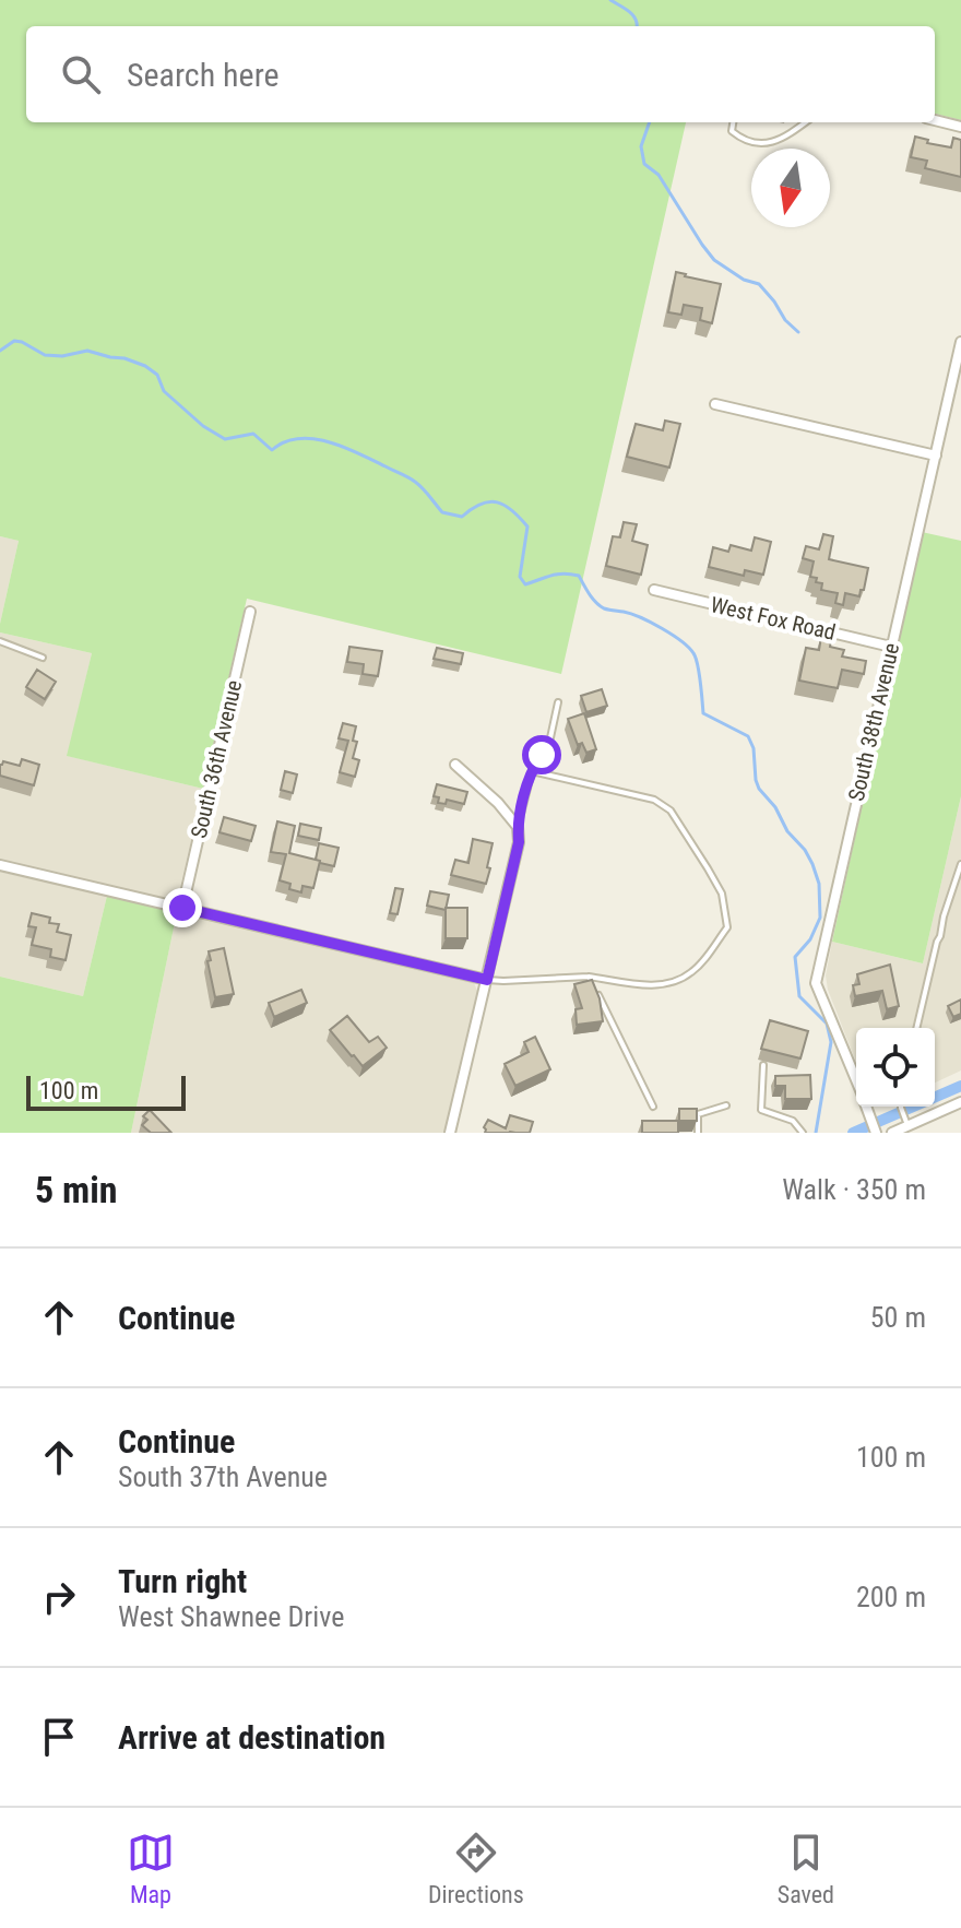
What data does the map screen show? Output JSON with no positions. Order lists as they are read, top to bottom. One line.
{"streets":{"street":["West Fox Road","South 38th Avenue","South 36th Avenue"]},"crossings":[["West Fox Road","South 38th Avenue"]],"scale_bar":"100 m","north":"bottom","page":{"search":"Search here","scale":"100 m","heading":["5 min","Walk · 350 m"],"list":[["Continue","50 m"],["Continue","South 37th Avenue","100 m"],["Turn right","West Shawnee Drive","200 m"],"Arrive at destination"],"nav":["Map","Directions","Saved"]}}
